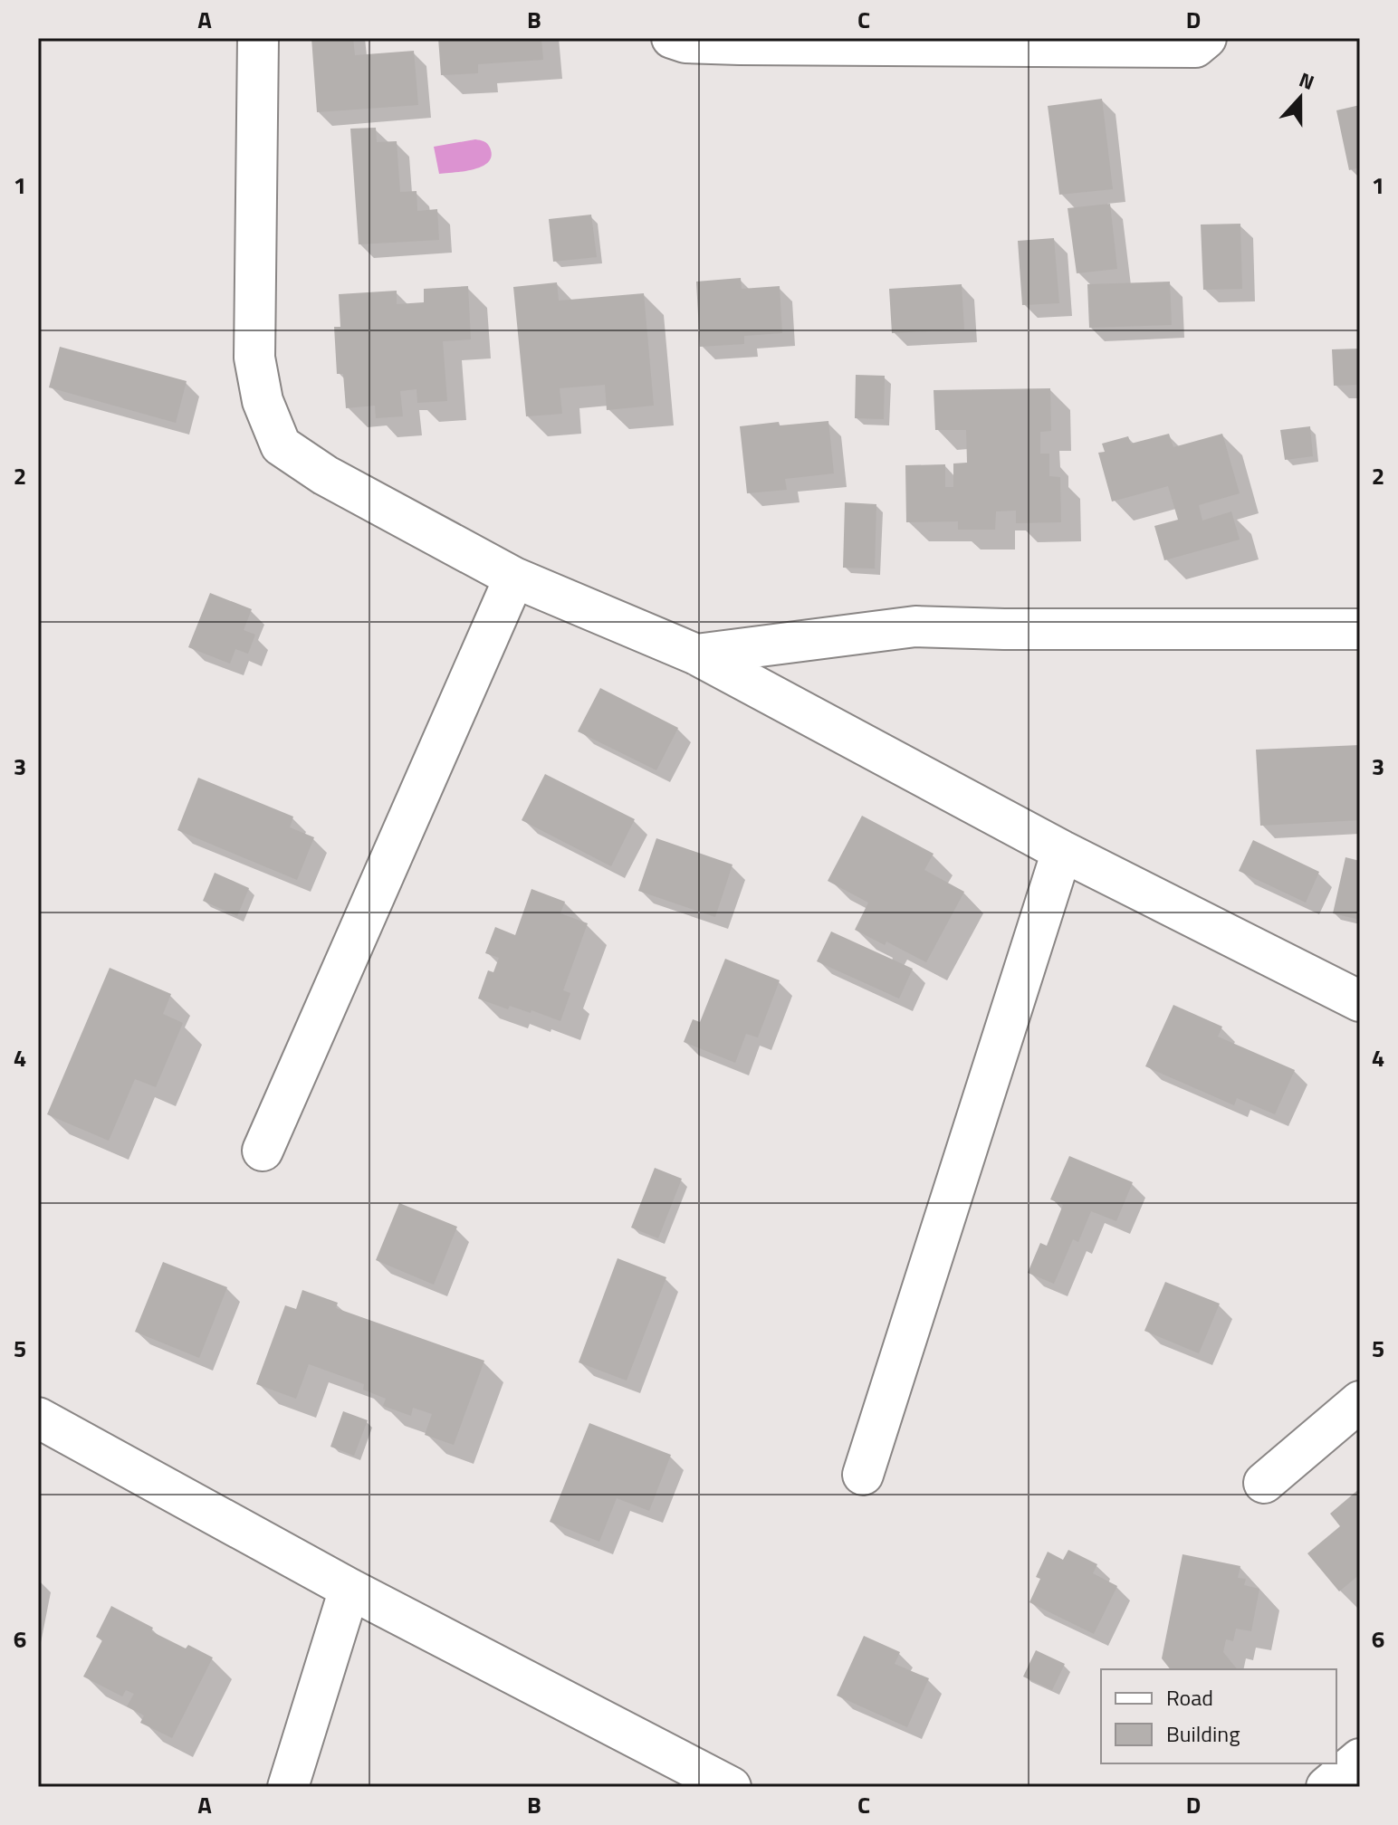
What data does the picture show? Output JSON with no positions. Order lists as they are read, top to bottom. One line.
{"legend":["Road","Building"],"north":"top","grid":{"columns":["A","B","C","D"],"rows":["1","2","3","4","5","6"]}}
